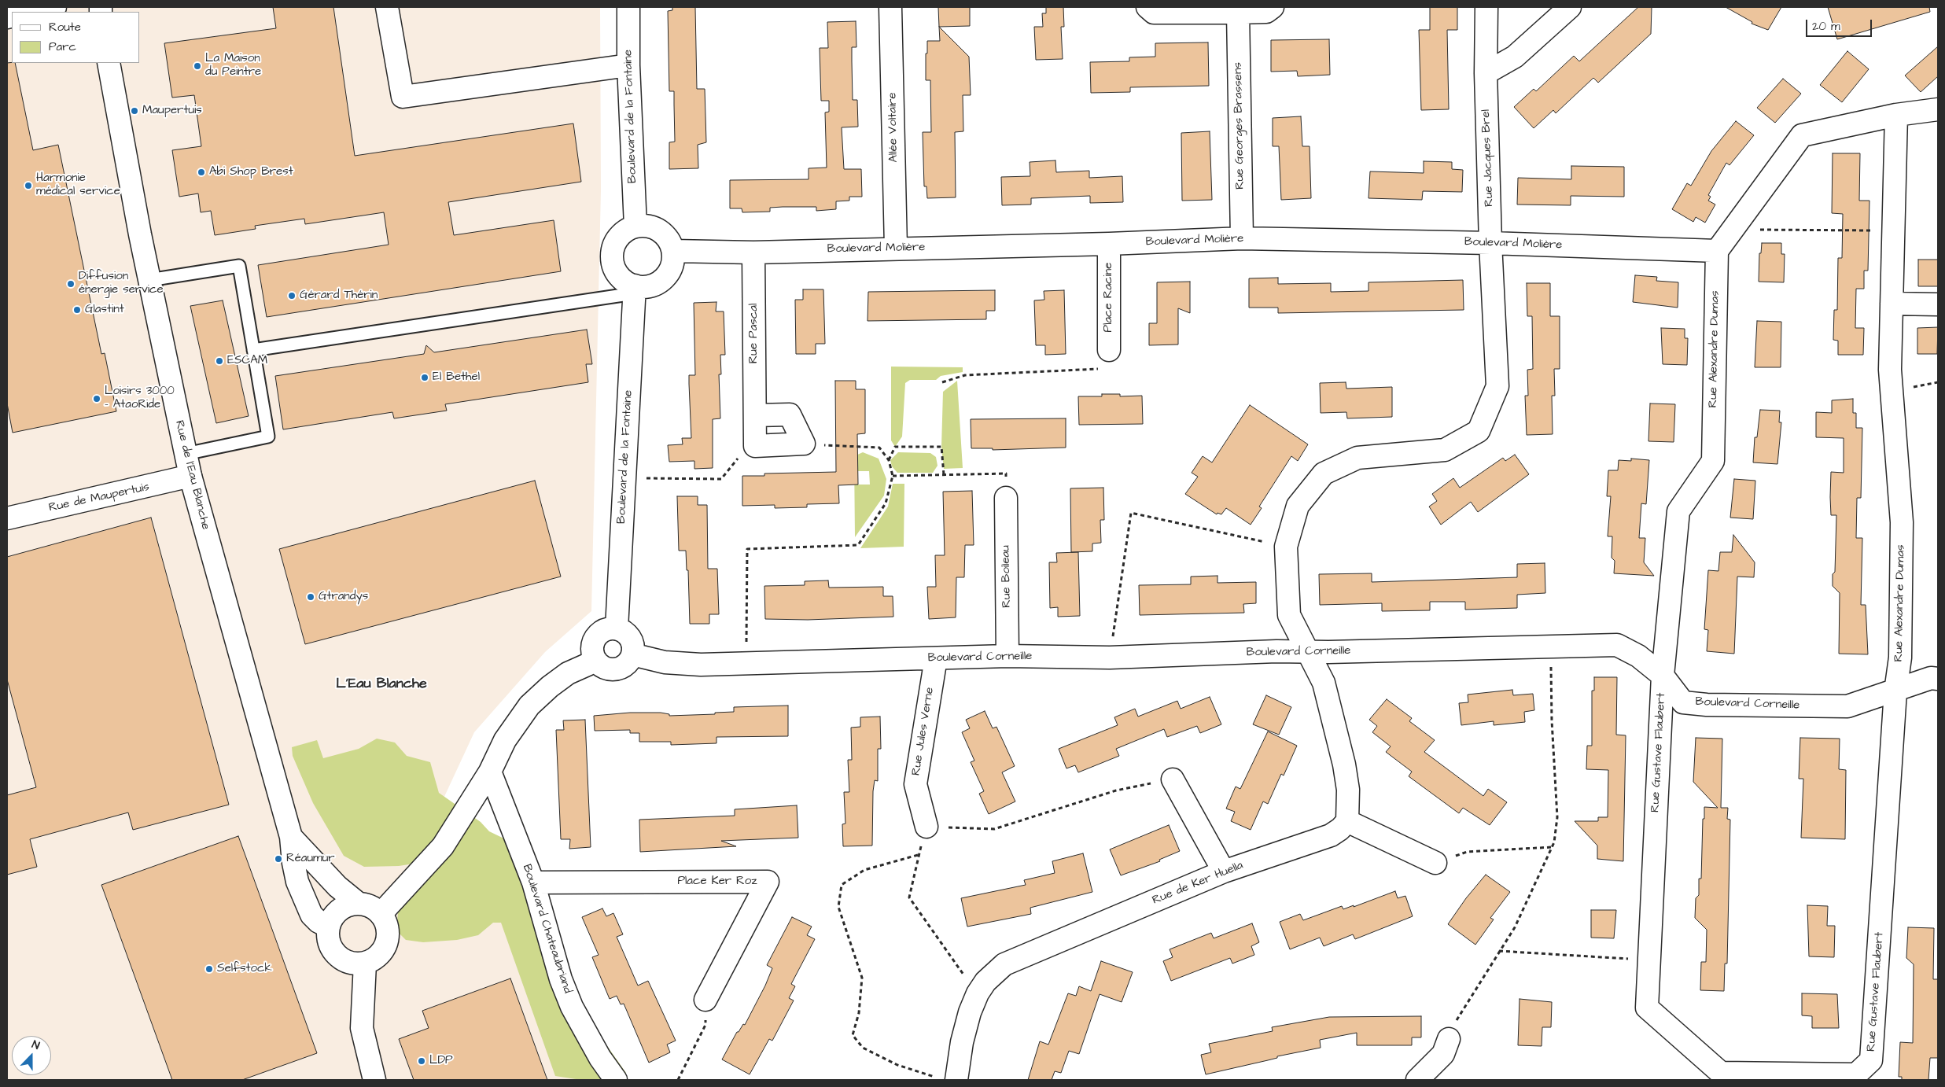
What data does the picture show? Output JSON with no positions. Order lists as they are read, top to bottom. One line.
{"streets":{"street":["Boulevard de la Fontaine","Rue Georges Brassens","Allée Voltaire","Rue Jacques Brel","Boulevard Molière","Place Racine","Rue Pascal","Rue Alexandre Dumas","Rue de l'Eau Blanche","Rue de Maupertuis","Rue Boileau","Boulevard Corneille","Rue Jules Verne","Rue Gustave Flaubert","Place Ker Roz","Rue de Ker Huella","Boulevard Chateaubriand"]},"crossings":[["Boulevard de la Fontaine","Boulevard Molière"],["Boulevard de la Fontaine","Boulevard Corneille"],["Rue Georges Brassens","Boulevard Molière"],["Allée Voltaire","Boulevard Molière"],["Rue Jacques Brel","Boulevard Molière"],["Rue Jacques Brel","Boulevard Corneille"],["Boulevard Molière","Place Racine"],["Boulevard Molière","Rue Pascal"],["Boulevard Molière","Rue Alexandre Dumas"],["Rue Alexandre Dumas","Boulevard Corneille"],["Rue Alexandre Dumas","Rue Gustave Flaubert"],["Rue de l'Eau Blanche","Rue de Maupertuis"],["Rue Boileau","Boulevard Corneille"],["Boulevard Corneille","Rue Jules Verne"],["Boulevard Corneille","Rue Gustave Flaubert"],["Place Ker Roz","Boulevard Chateaubriand"]],"districts":["L'Eau Blanche"],"places":["La Maison du Peintre","Maupertuis","Abi Shop Brest","Harmonie médical service","Diffusion énergie service","Gérard Thérin","Glastint","ESCAM","El Bethel","Loisirs 3000 - AtaoRide","Gtrandys","Réaumur","Selfstock","LDP"],"legend":["Route","Parc"],"scale_bar":"20 m","north":"top"}
